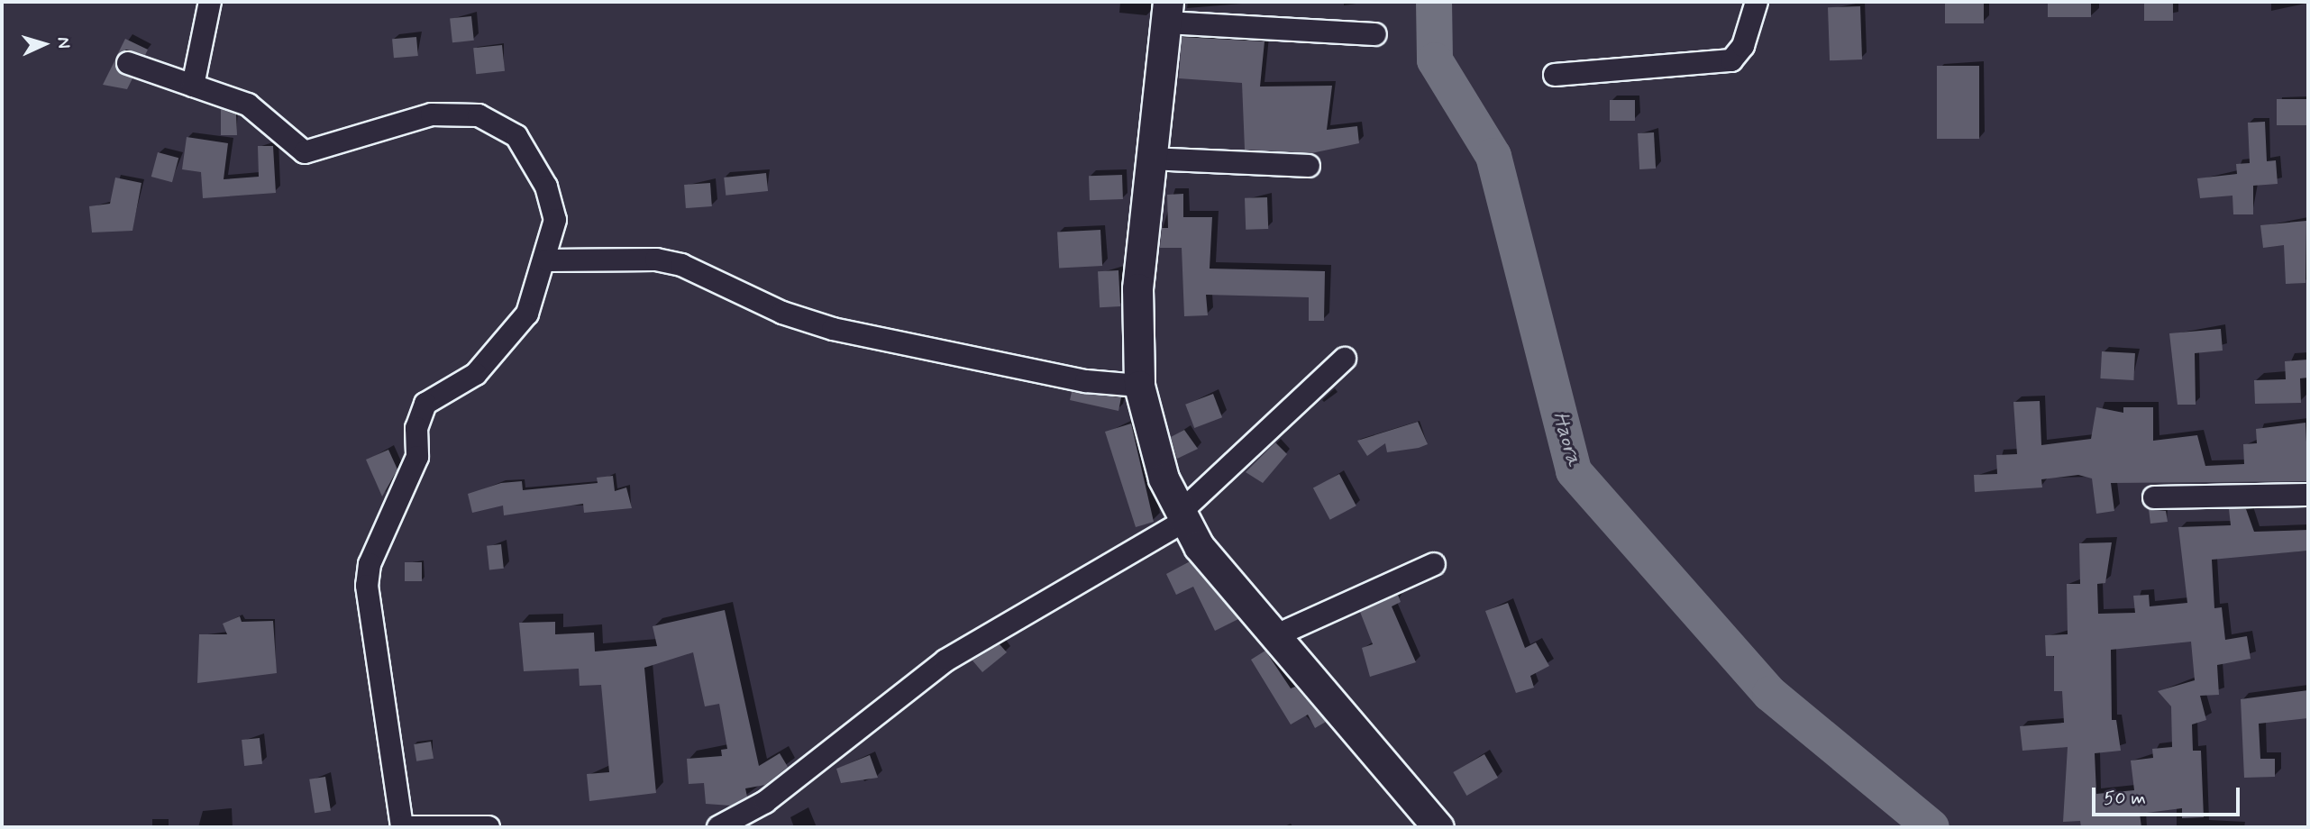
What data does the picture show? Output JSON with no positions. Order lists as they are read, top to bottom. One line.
{"water":["Haora"],"scale_bar":"50 m","north":"right"}
